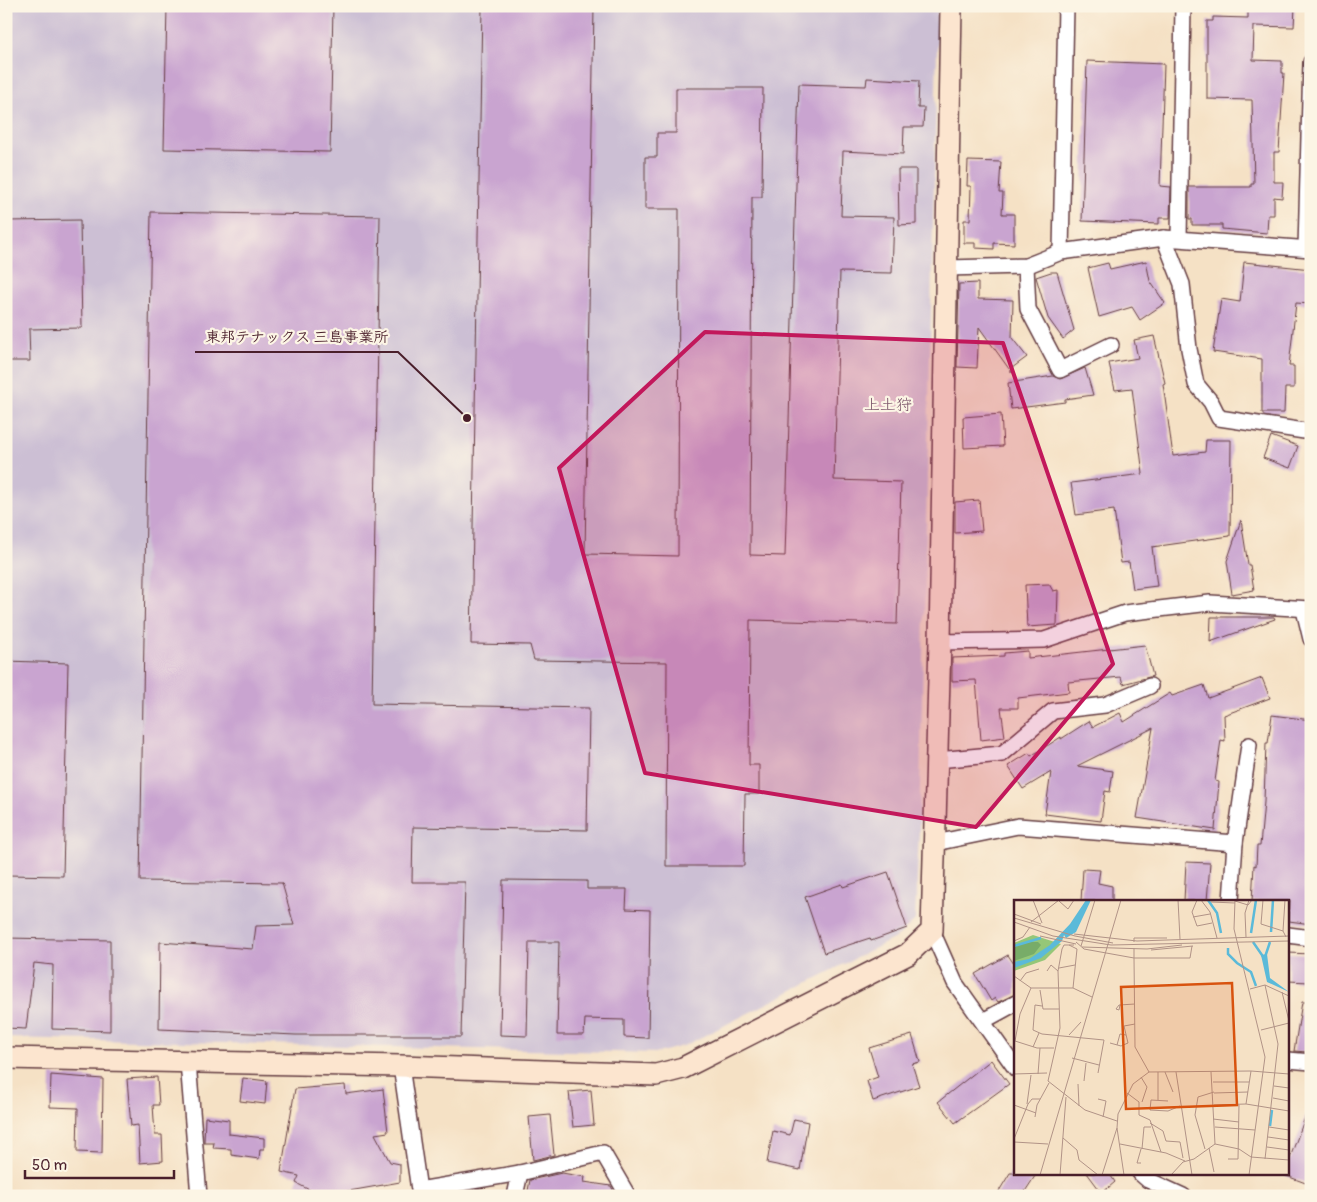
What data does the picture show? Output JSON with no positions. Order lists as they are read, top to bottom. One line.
{"districts":["上土狩"],"places":["東邦テナックス 三島事業所"],"scale_bar":"50 m"}
